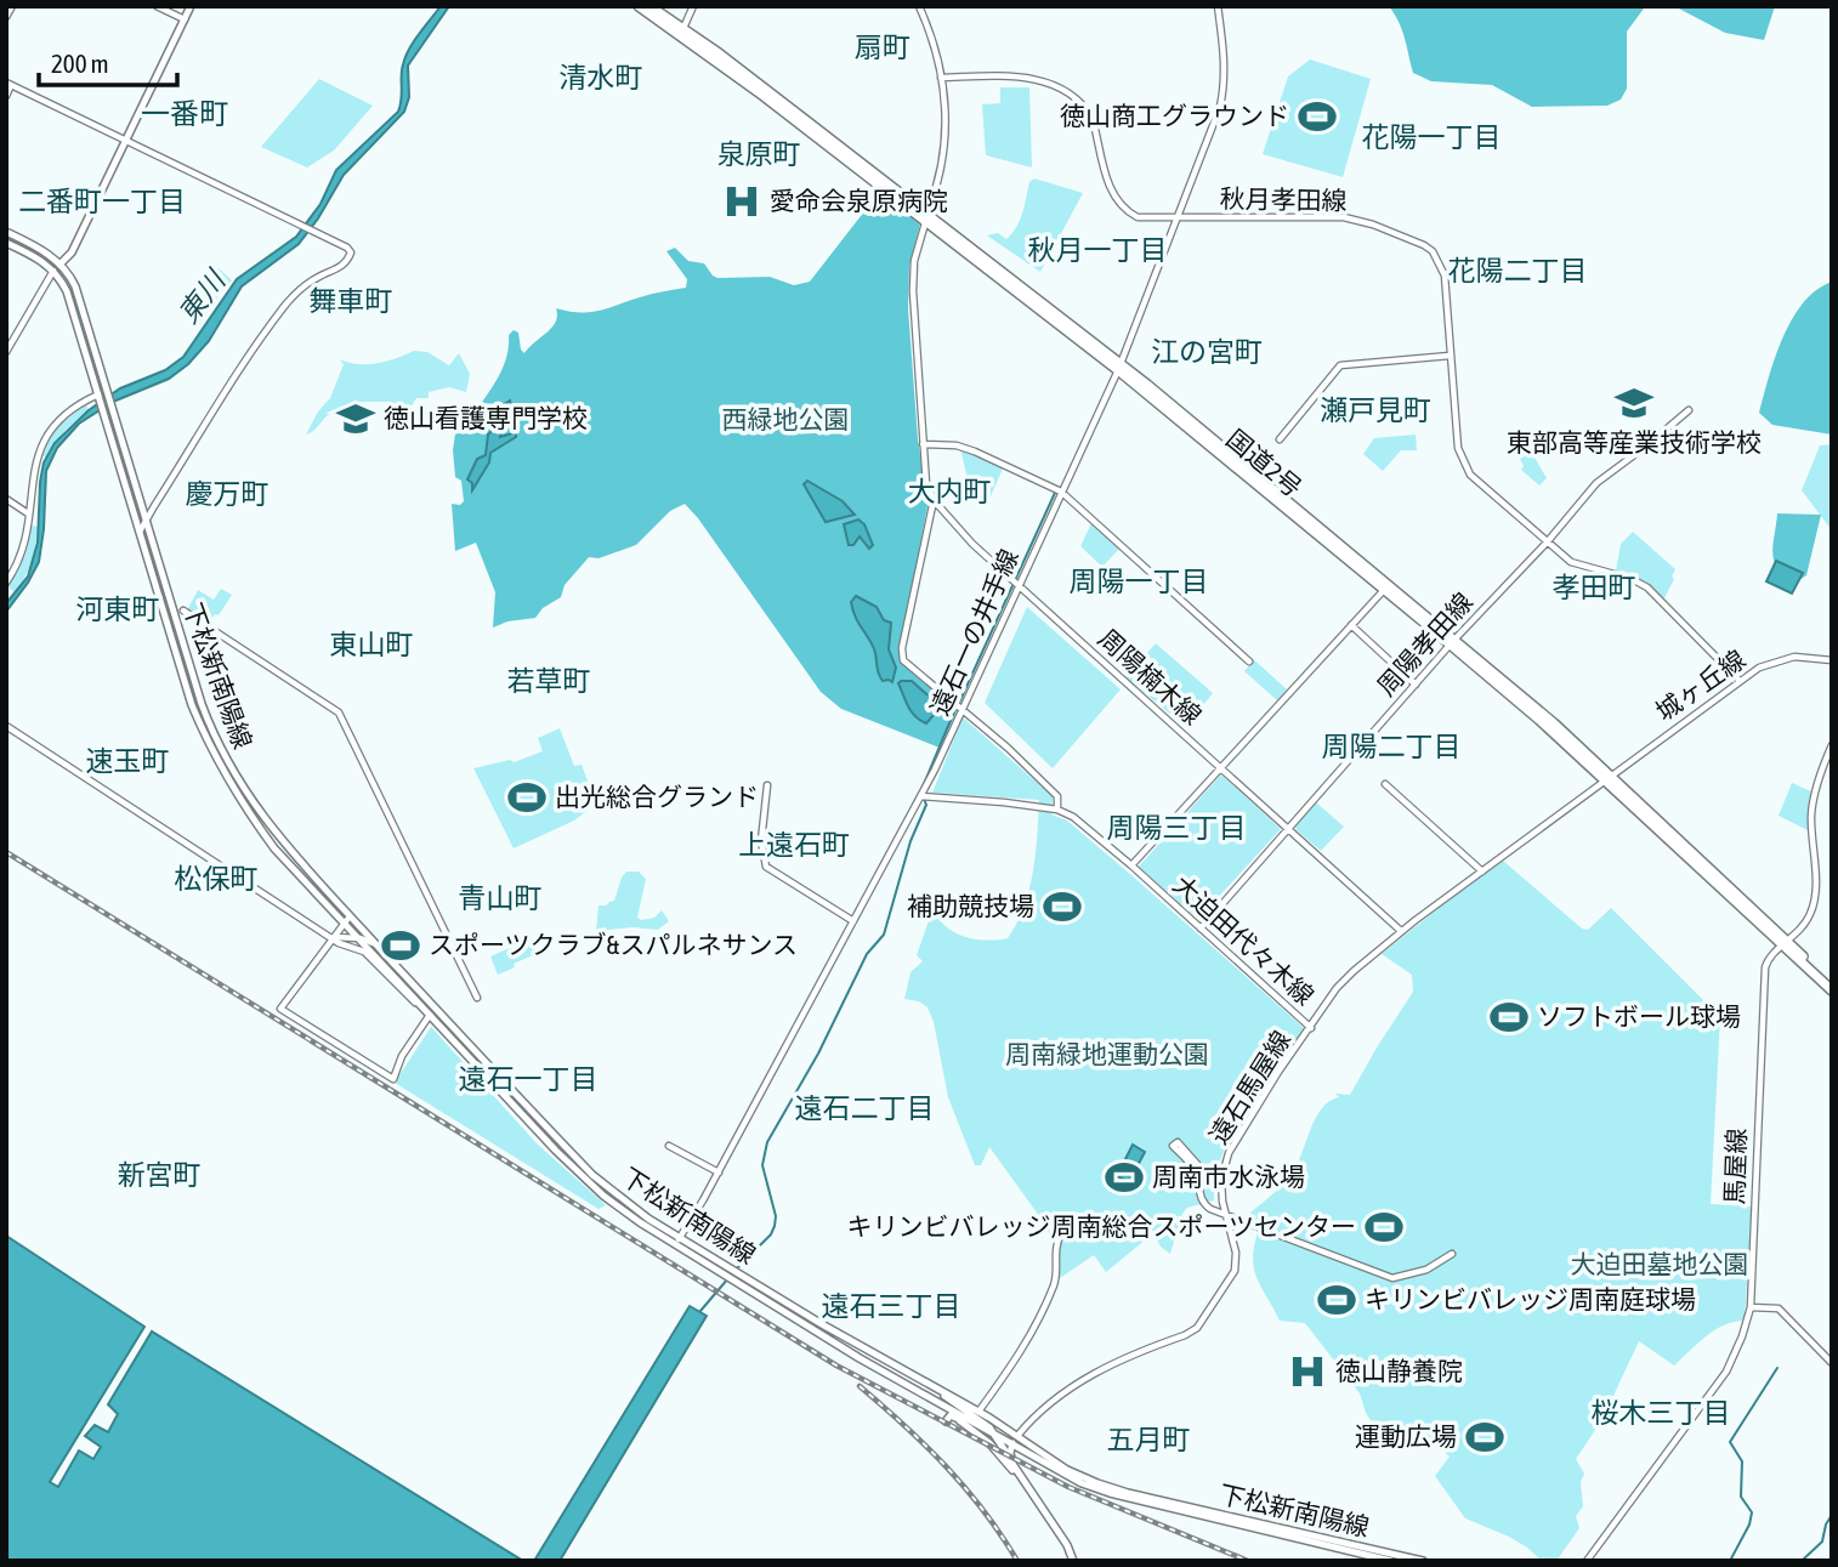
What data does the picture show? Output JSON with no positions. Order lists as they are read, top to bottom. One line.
{"streets":{"highway":["国道2号"],"main road":["下松新南陽線"],"street":["秋月孝田線","遠石一の井手線","周陽孝田線","周陽楠木線","城ヶ丘線","大迫田代々木線","遠石馬屋線","馬屋線"]},"crossings":[["秋月孝田線","遠石一の井手線"],["秋月孝田線","周陽孝田線"],["秋月孝田線","周陽楠木線"],["秋月孝田線","城ヶ丘線"],["国道2号","遠石一の井手線"],["国道2号","周陽孝田線"],["国道2号","周陽楠木線"],["国道2号","城ヶ丘線"],["国道2号","遠石馬屋線"],["国道2号","馬屋線"],["遠石一の井手線","下松新南陽線"],["遠石一の井手線","周陽楠木線"],["遠石一の井手線","大迫田代々木線"],["周陽孝田線","周陽楠木線"],["周陽孝田線","大迫田代々木線"],["下松新南陽線","遠石馬屋線"],["周陽楠木線","遠石馬屋線"],["城ヶ丘線","遠石馬屋線"],["大迫田代々木線","遠石馬屋線"]],"districts":["扇町","清水町","一番町","花陽一丁目","泉原町","二番町一丁目","秋月一丁目","花陽二丁目","舞車町","江の宮町","瀬戸見町","大内町","慶万町","周陽一丁目","孝田町","河東町","東山町","若草町","周陽二丁目","速玉町","周陽三丁目","上遠石町","松保町","青山町","遠石一丁目","遠石二丁目","新宮町","遠石三丁目","桜木三丁目","五月町"],"water":["東川"],"parks":["西緑地公園","周南緑地運動公園","大迫田墓地公園"],"places":{"sports":["徳山商工グラウンド","出光総合グランド","補助競技場","スポーツクラブ&スパルネサンス","ソフトボール球場","周南市水泳場","キリンビバレッジ周南総合スポーツセンター","キリンビバレッジ周南庭球場","運動広場"],"hospital":["愛命会泉原病院","徳山静養院"],"school or university":["東部高等産業技術学校","徳山看護専門学校"]},"scale_bar":"200 m"}
